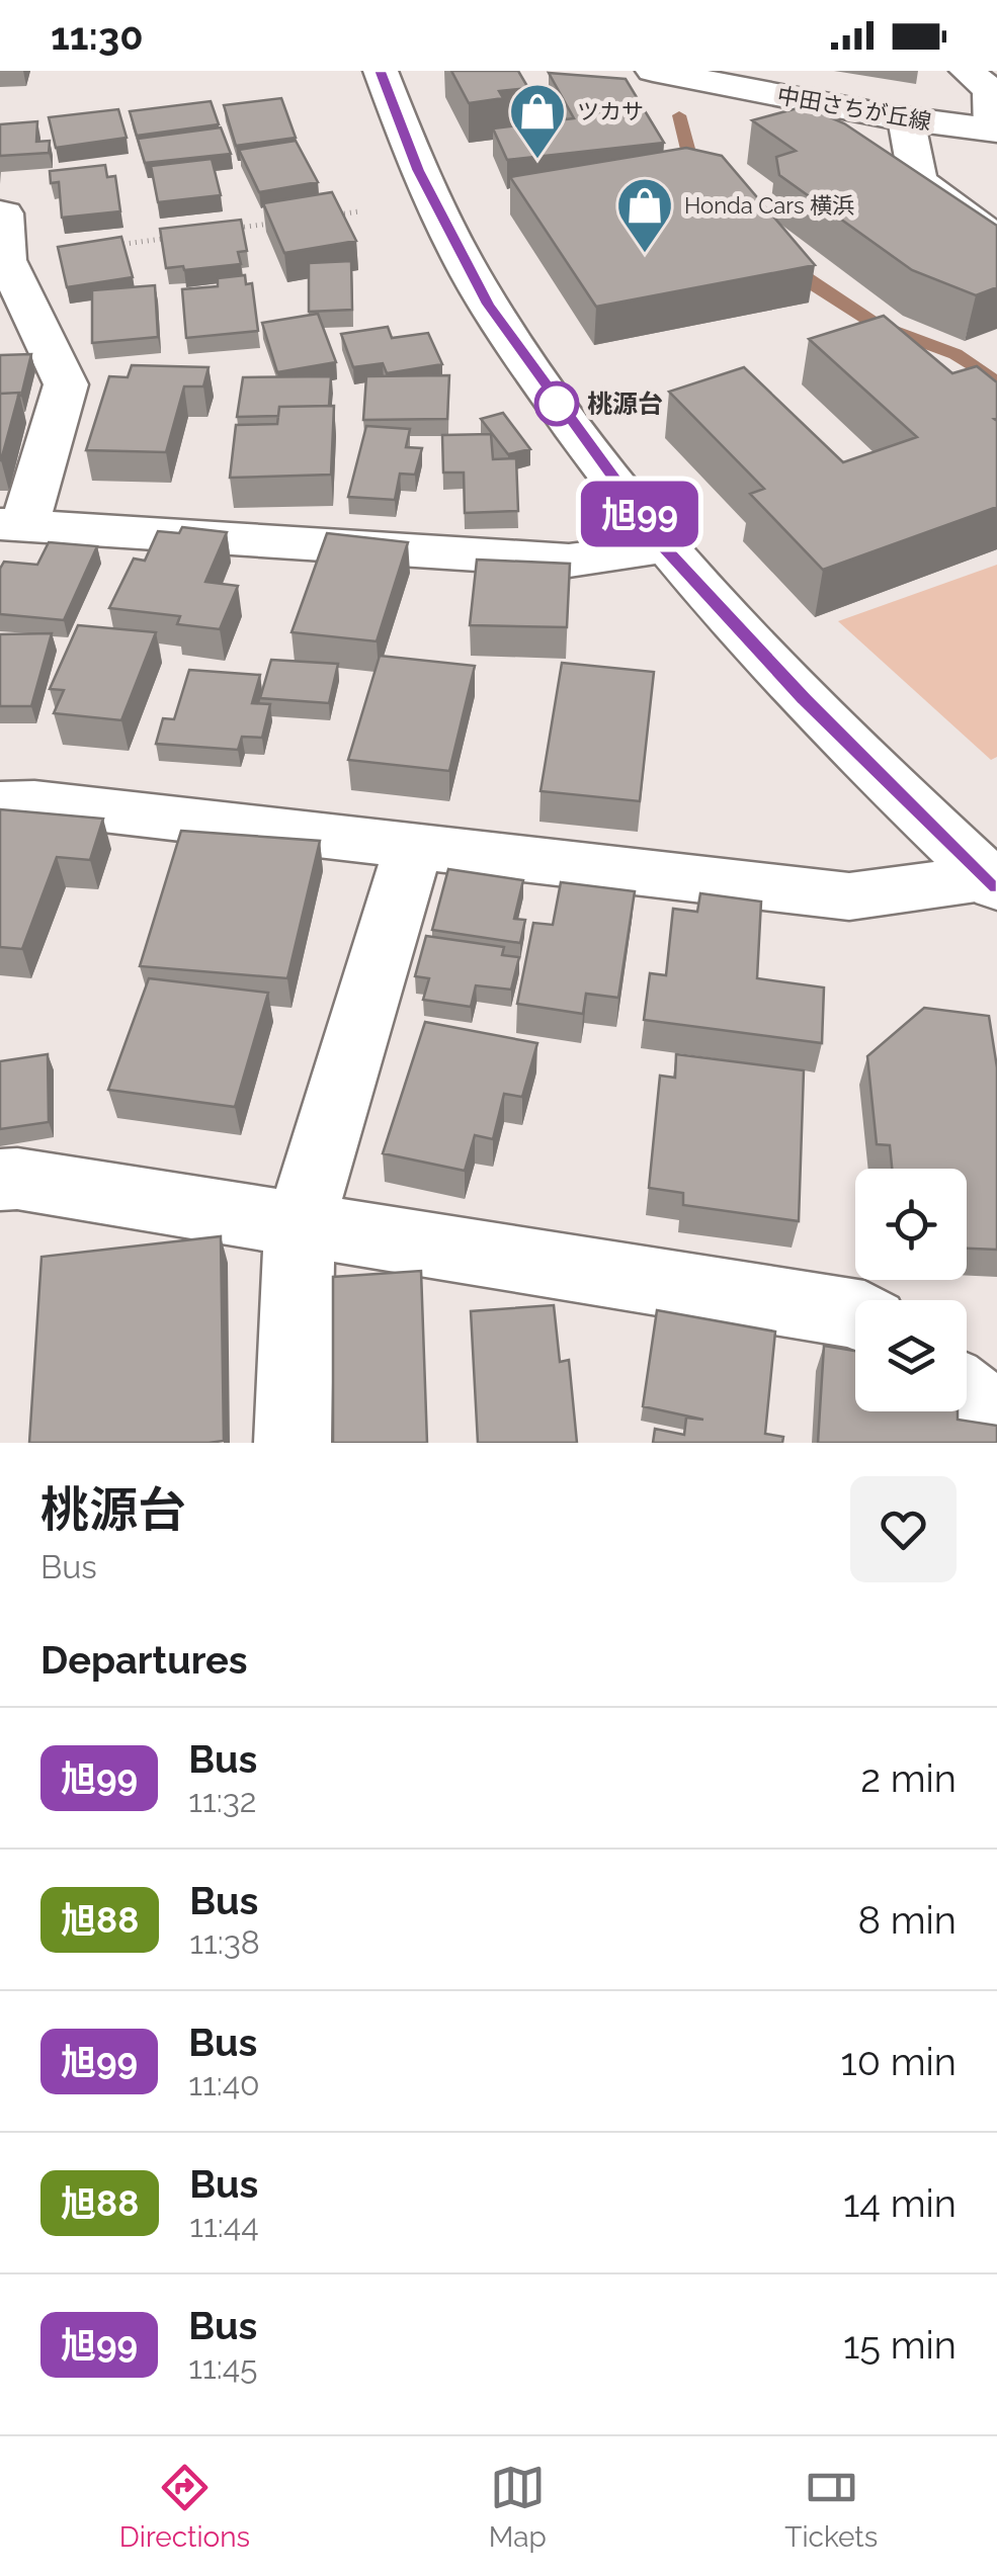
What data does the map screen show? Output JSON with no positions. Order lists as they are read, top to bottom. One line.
{"streets":{"street":["中田さちが丘線"]},"places":{"shop":["ツカサ","Honda Cars 横浜"],"other":["桃源台"]},"lines":["bus line 旭99"],"page":{"status":"11:30","on_map":"旭99","heading":[["桃源台","Bus"],"Departures"],"list":[{"mark":"旭99","name":"Bus","note":"11:32","value":"2 min"},{"mark":"旭88","name":"Bus","note":"11:38","value":"8 min"},{"mark":"旭99","name":"Bus","note":"11:40","value":"10 min"},{"mark":"旭88","name":"Bus","note":"11:44","value":"14 min"},{"mark":"旭99","name":"Bus","note":"11:45","value":"15 min"}],"tabs":["Directions","Map","Tickets"]}}
